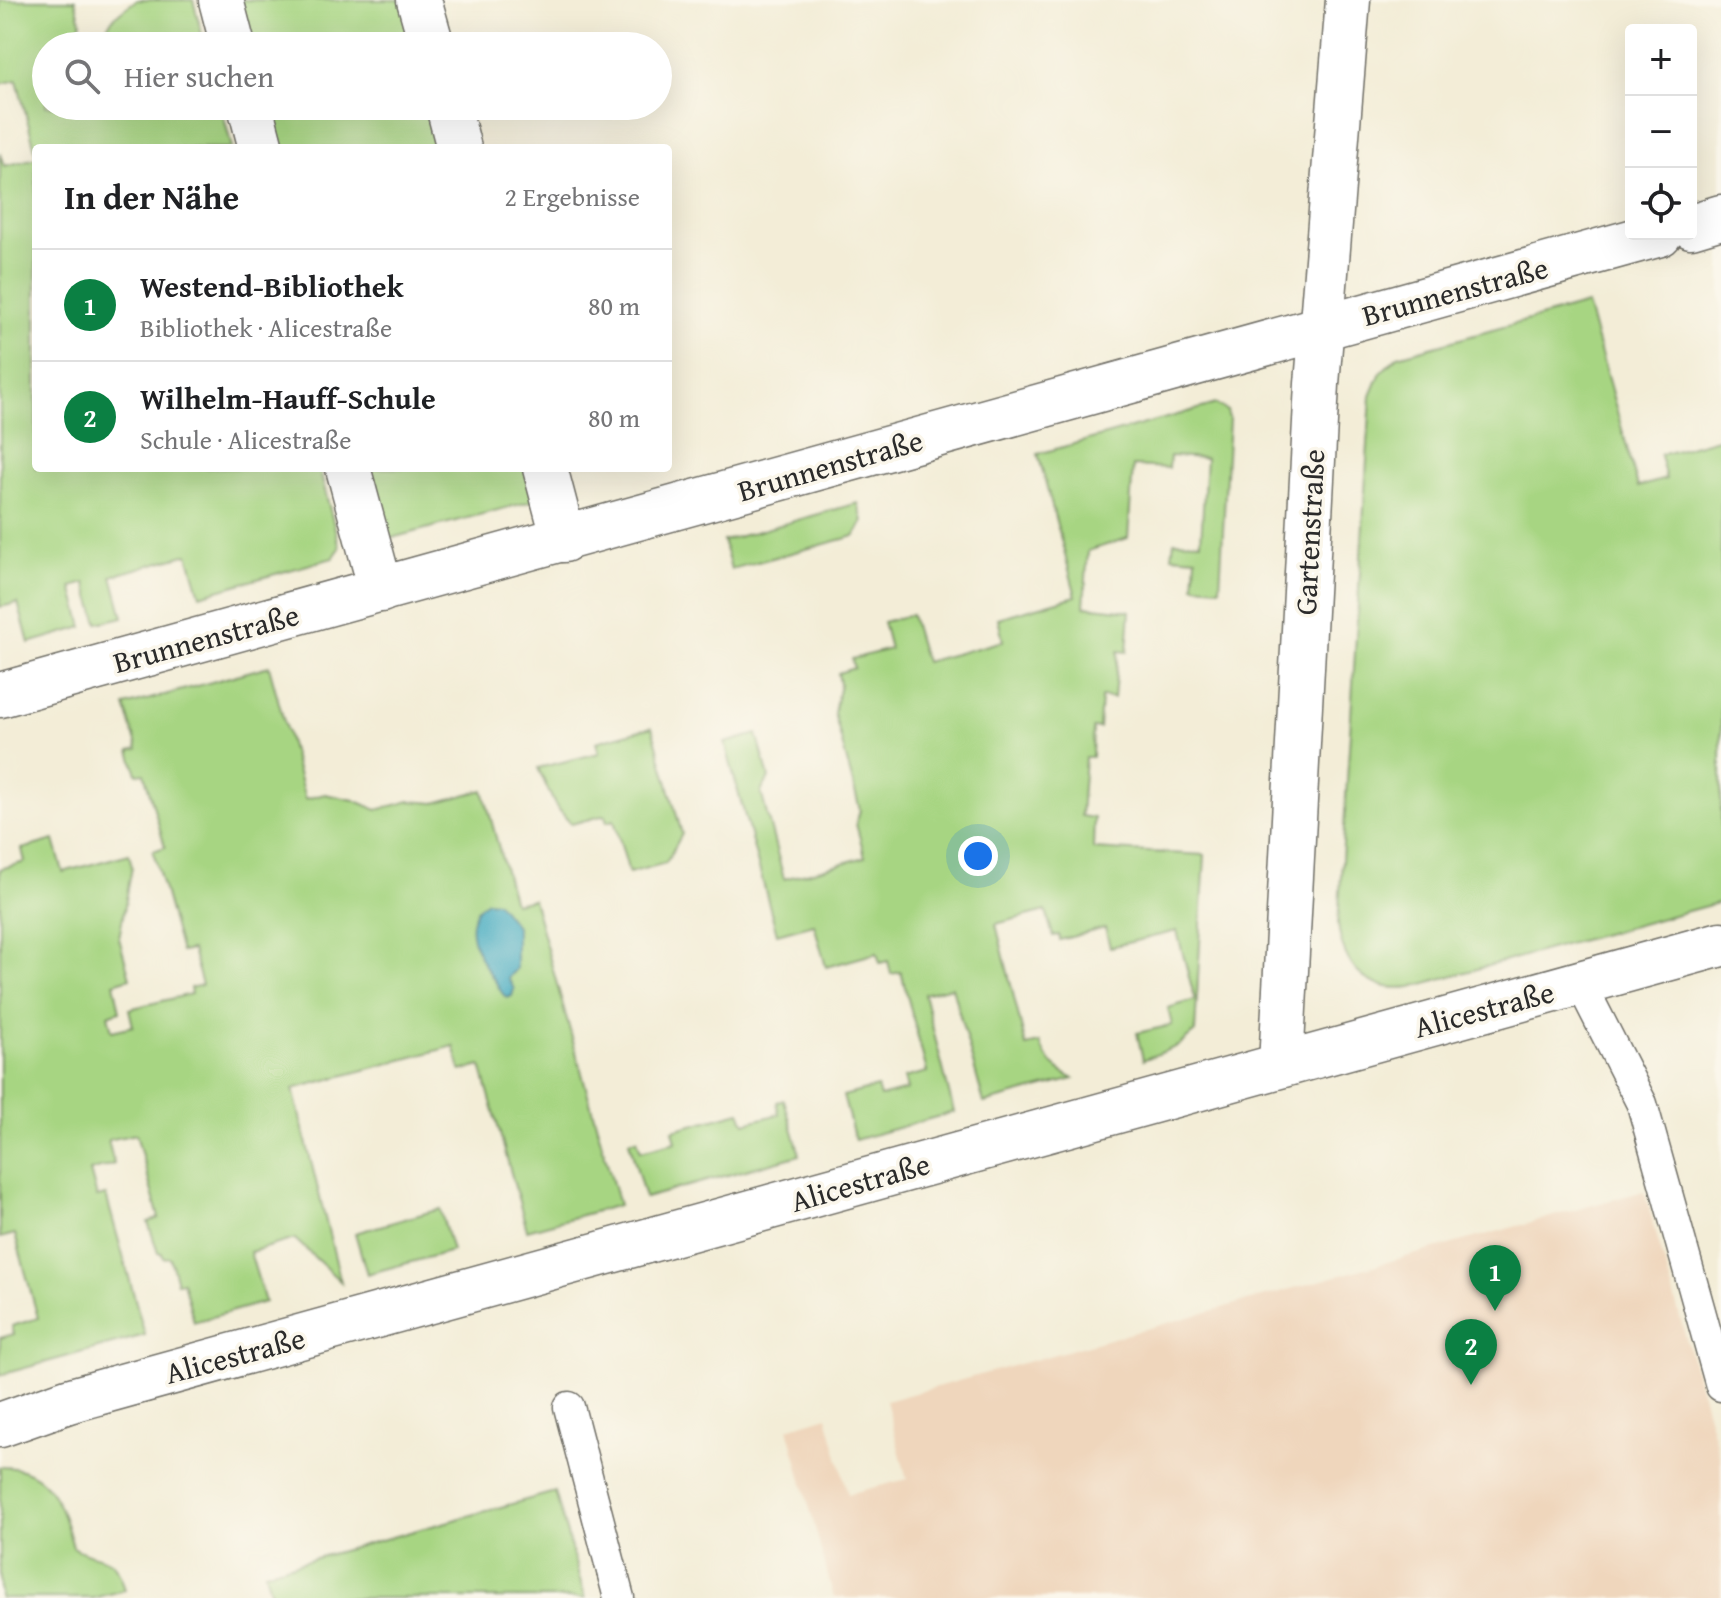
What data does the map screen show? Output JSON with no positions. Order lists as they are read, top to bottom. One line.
{"streets":{"street":["Brunnenstraße","Gartenstraße","Alicestraße"]},"crossings":[["Brunnenstraße","Gartenstraße"],["Gartenstraße","Alicestraße"]],"page":{"map_buttons":["+","−"],"search":"Hier suchen","heading":["In der Nähe","2 Ergebnisse"],"list":[{"mark":"1","name":"Westend-Bibliothek","note":"Bibliothek · Alicestraße","value":"80 m"},{"mark":"2","name":"Wilhelm-Hauff-Schule","note":"Schule · Alicestraße","value":"80 m"}],"pins":["1","2"]}}
